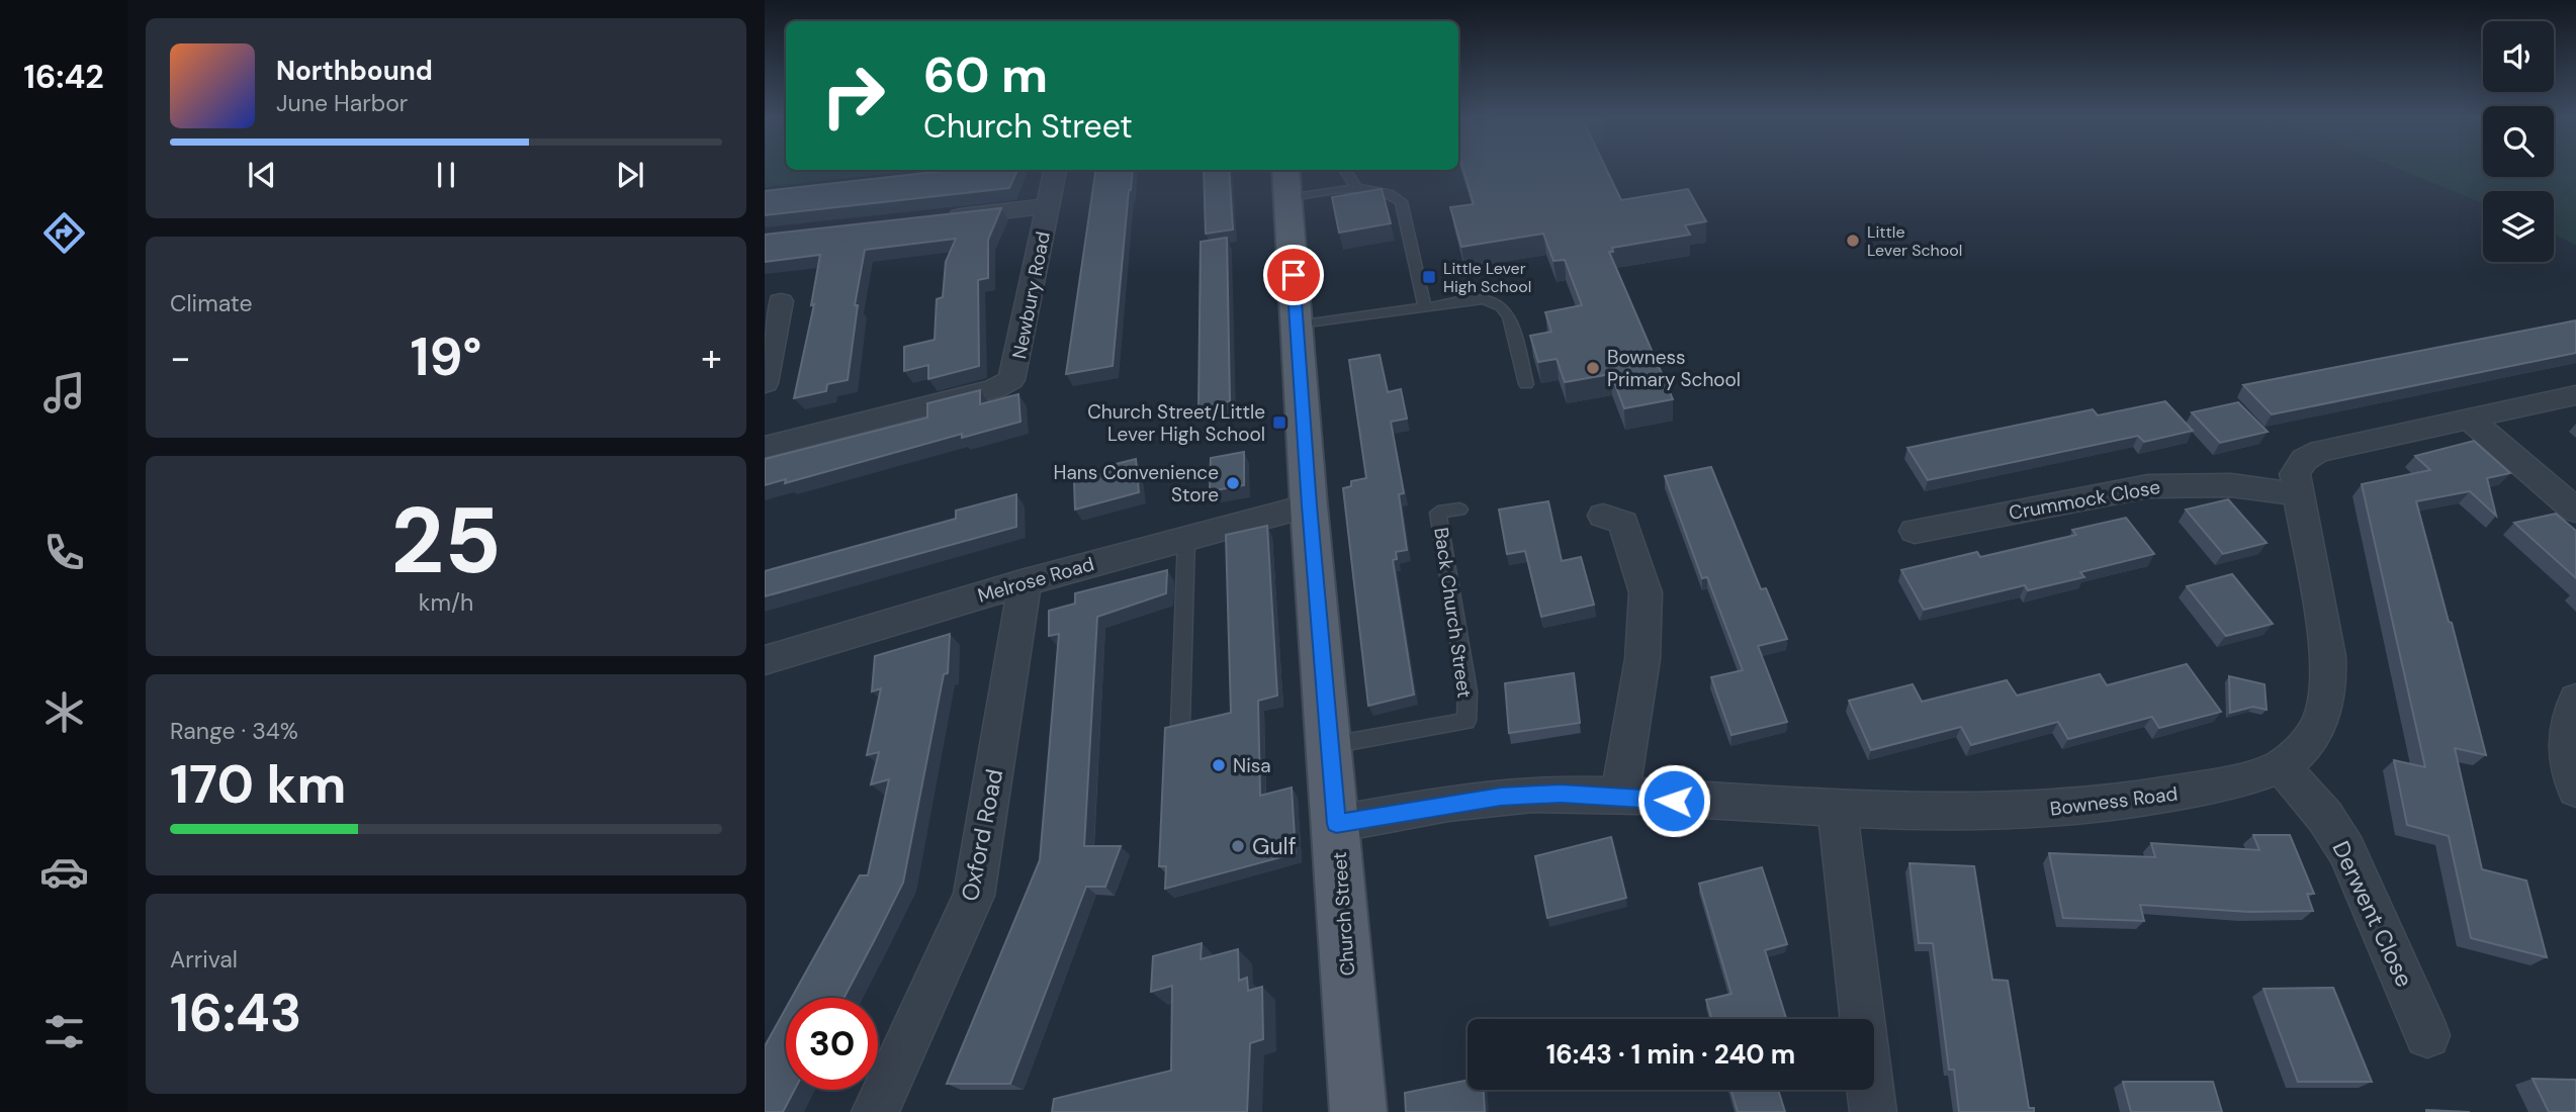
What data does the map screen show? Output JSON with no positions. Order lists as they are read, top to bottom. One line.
{"streets":{"main road":["Church Street"],"street":["Newbury Road","Crummock Close","Melrose Road","Bowness Road","Oxford Road","Derwent Close"],"lane":["Back Church Street"]},"crossings":[["Melrose Road","Oxford Road"],["Melrose Road","Church Street"],["Back Church Street","Church Street"],["Bowness Road","Church Street"],["Bowness Road","Derwent Close"]],"places":{"other":["Little Lever School","Bowness Primary School","Hans Convenience Store","Nisa","Gulf"],"transit":["Little Lever High School","Church Street/Little Lever High School"]},"page":{"tabs":"16:42","turn":["60 m","Church Street"],"song":["Northbound","June Harbor"],"tile":["Climate",["25","km/h"],["Range · 34%","170 km"],["Arrival","16:43"]],"heat":["−","19°","+"],"limit":"30","trip":"16:43 · 1 min · 240 m"}}
